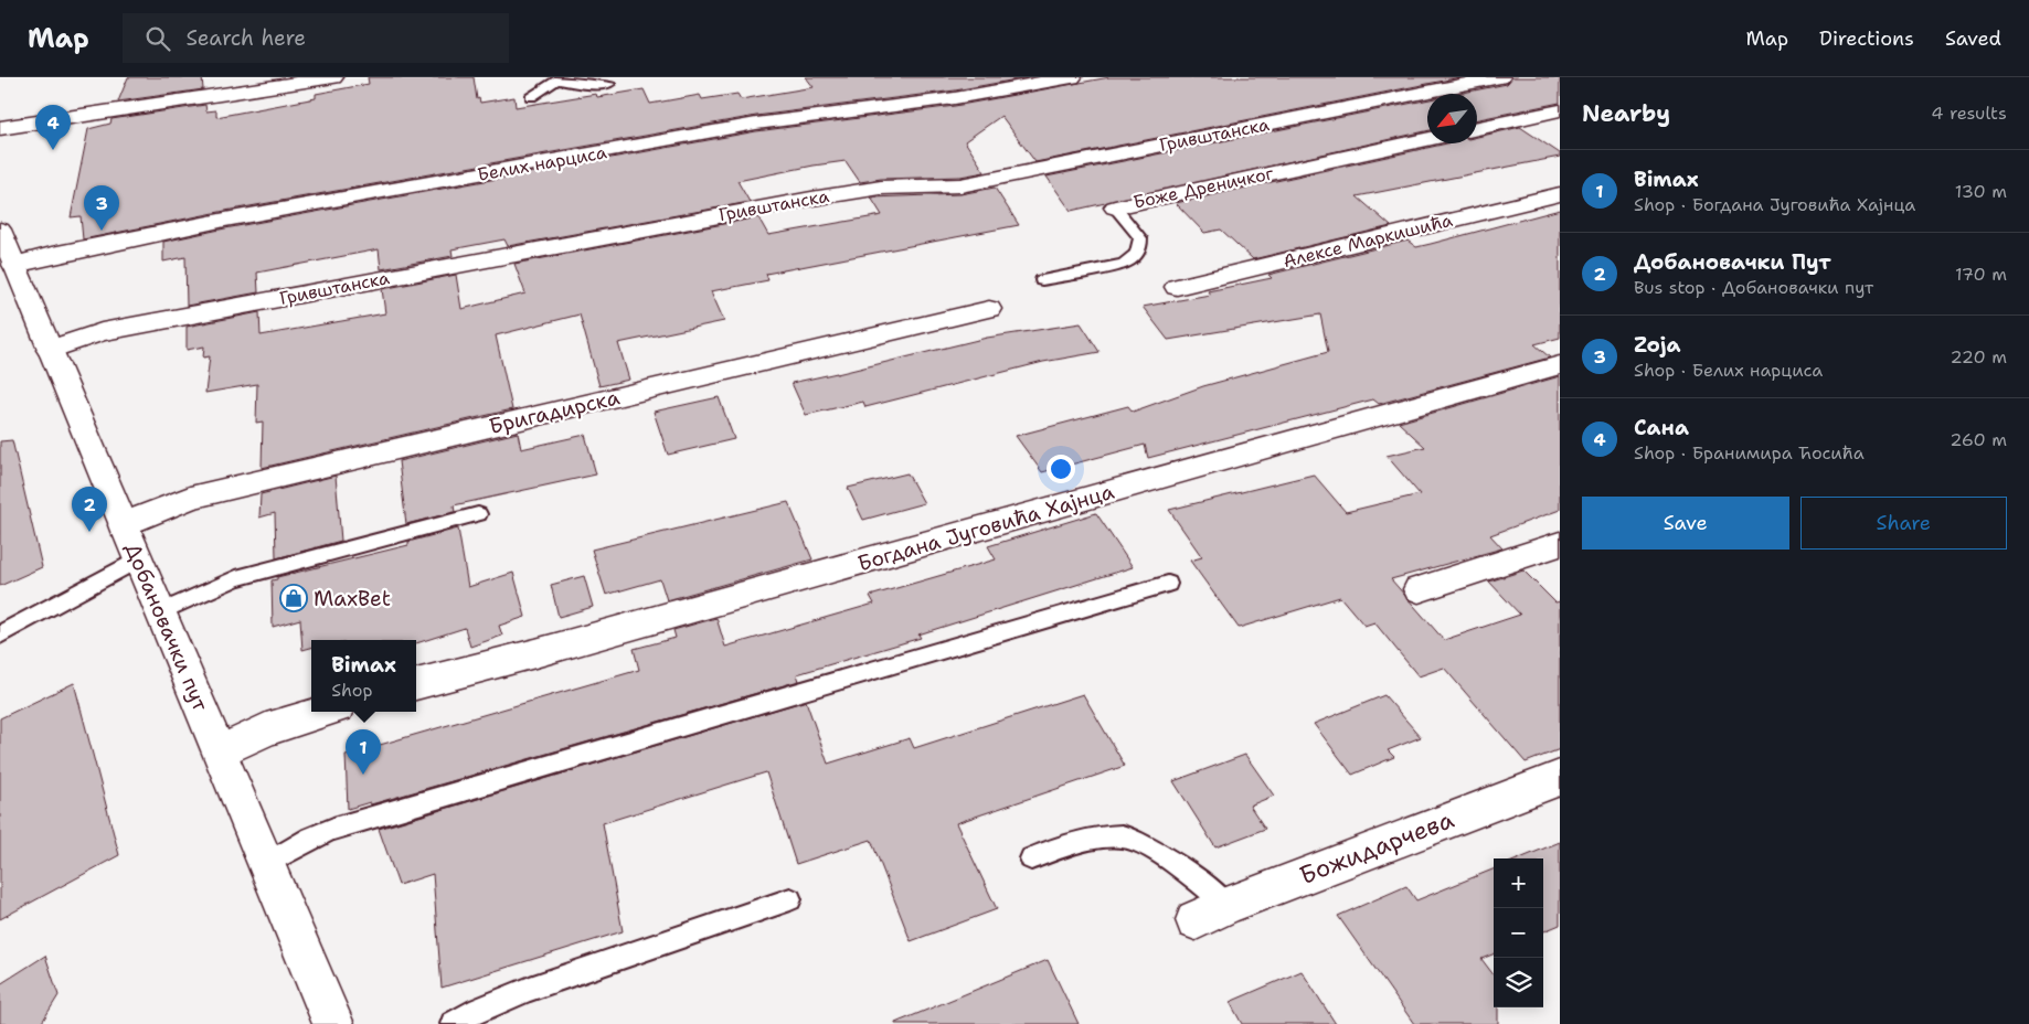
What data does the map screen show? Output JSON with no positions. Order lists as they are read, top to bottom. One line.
{"streets":{"street":["Гривштанска","Белих нарциса","Боже Дреничког","Алексе Маркишића","Бригадирска","Богдана Југовића Хајнца","Добановачки пут","Божидарчева"]},"crossings":[["Гривштанска","Добановачки пут"],["Белих нарциса","Добановачки пут"],["Бригадирска","Добановачки пут"]],"places":{"shop":["MaxBet"]},"north":"bottom left","page":{"header":"Map","search":"Search here","nav":["Map","Directions","Saved"],"heading":["Nearby","4 results"],"pins":["4","3","2","1"],"list":[{"mark":"1","name":"Bimax","note":"Shop · Богдана Југовића Хајнца","value":"130 m"},{"mark":"2","name":"Добановачки Пут","note":"Bus stop · Добановачки пут","value":"170 m"},{"mark":"3","name":"Zoja","note":"Shop · Белих нарциса","value":"220 m"},{"mark":"4","name":"Сана","note":"Shop · Бранимира Ћосића","value":"260 m"}],"buttons":["Save","Share"],"popup":["Bimax","Shop"],"map_buttons":["+","−"]}}
